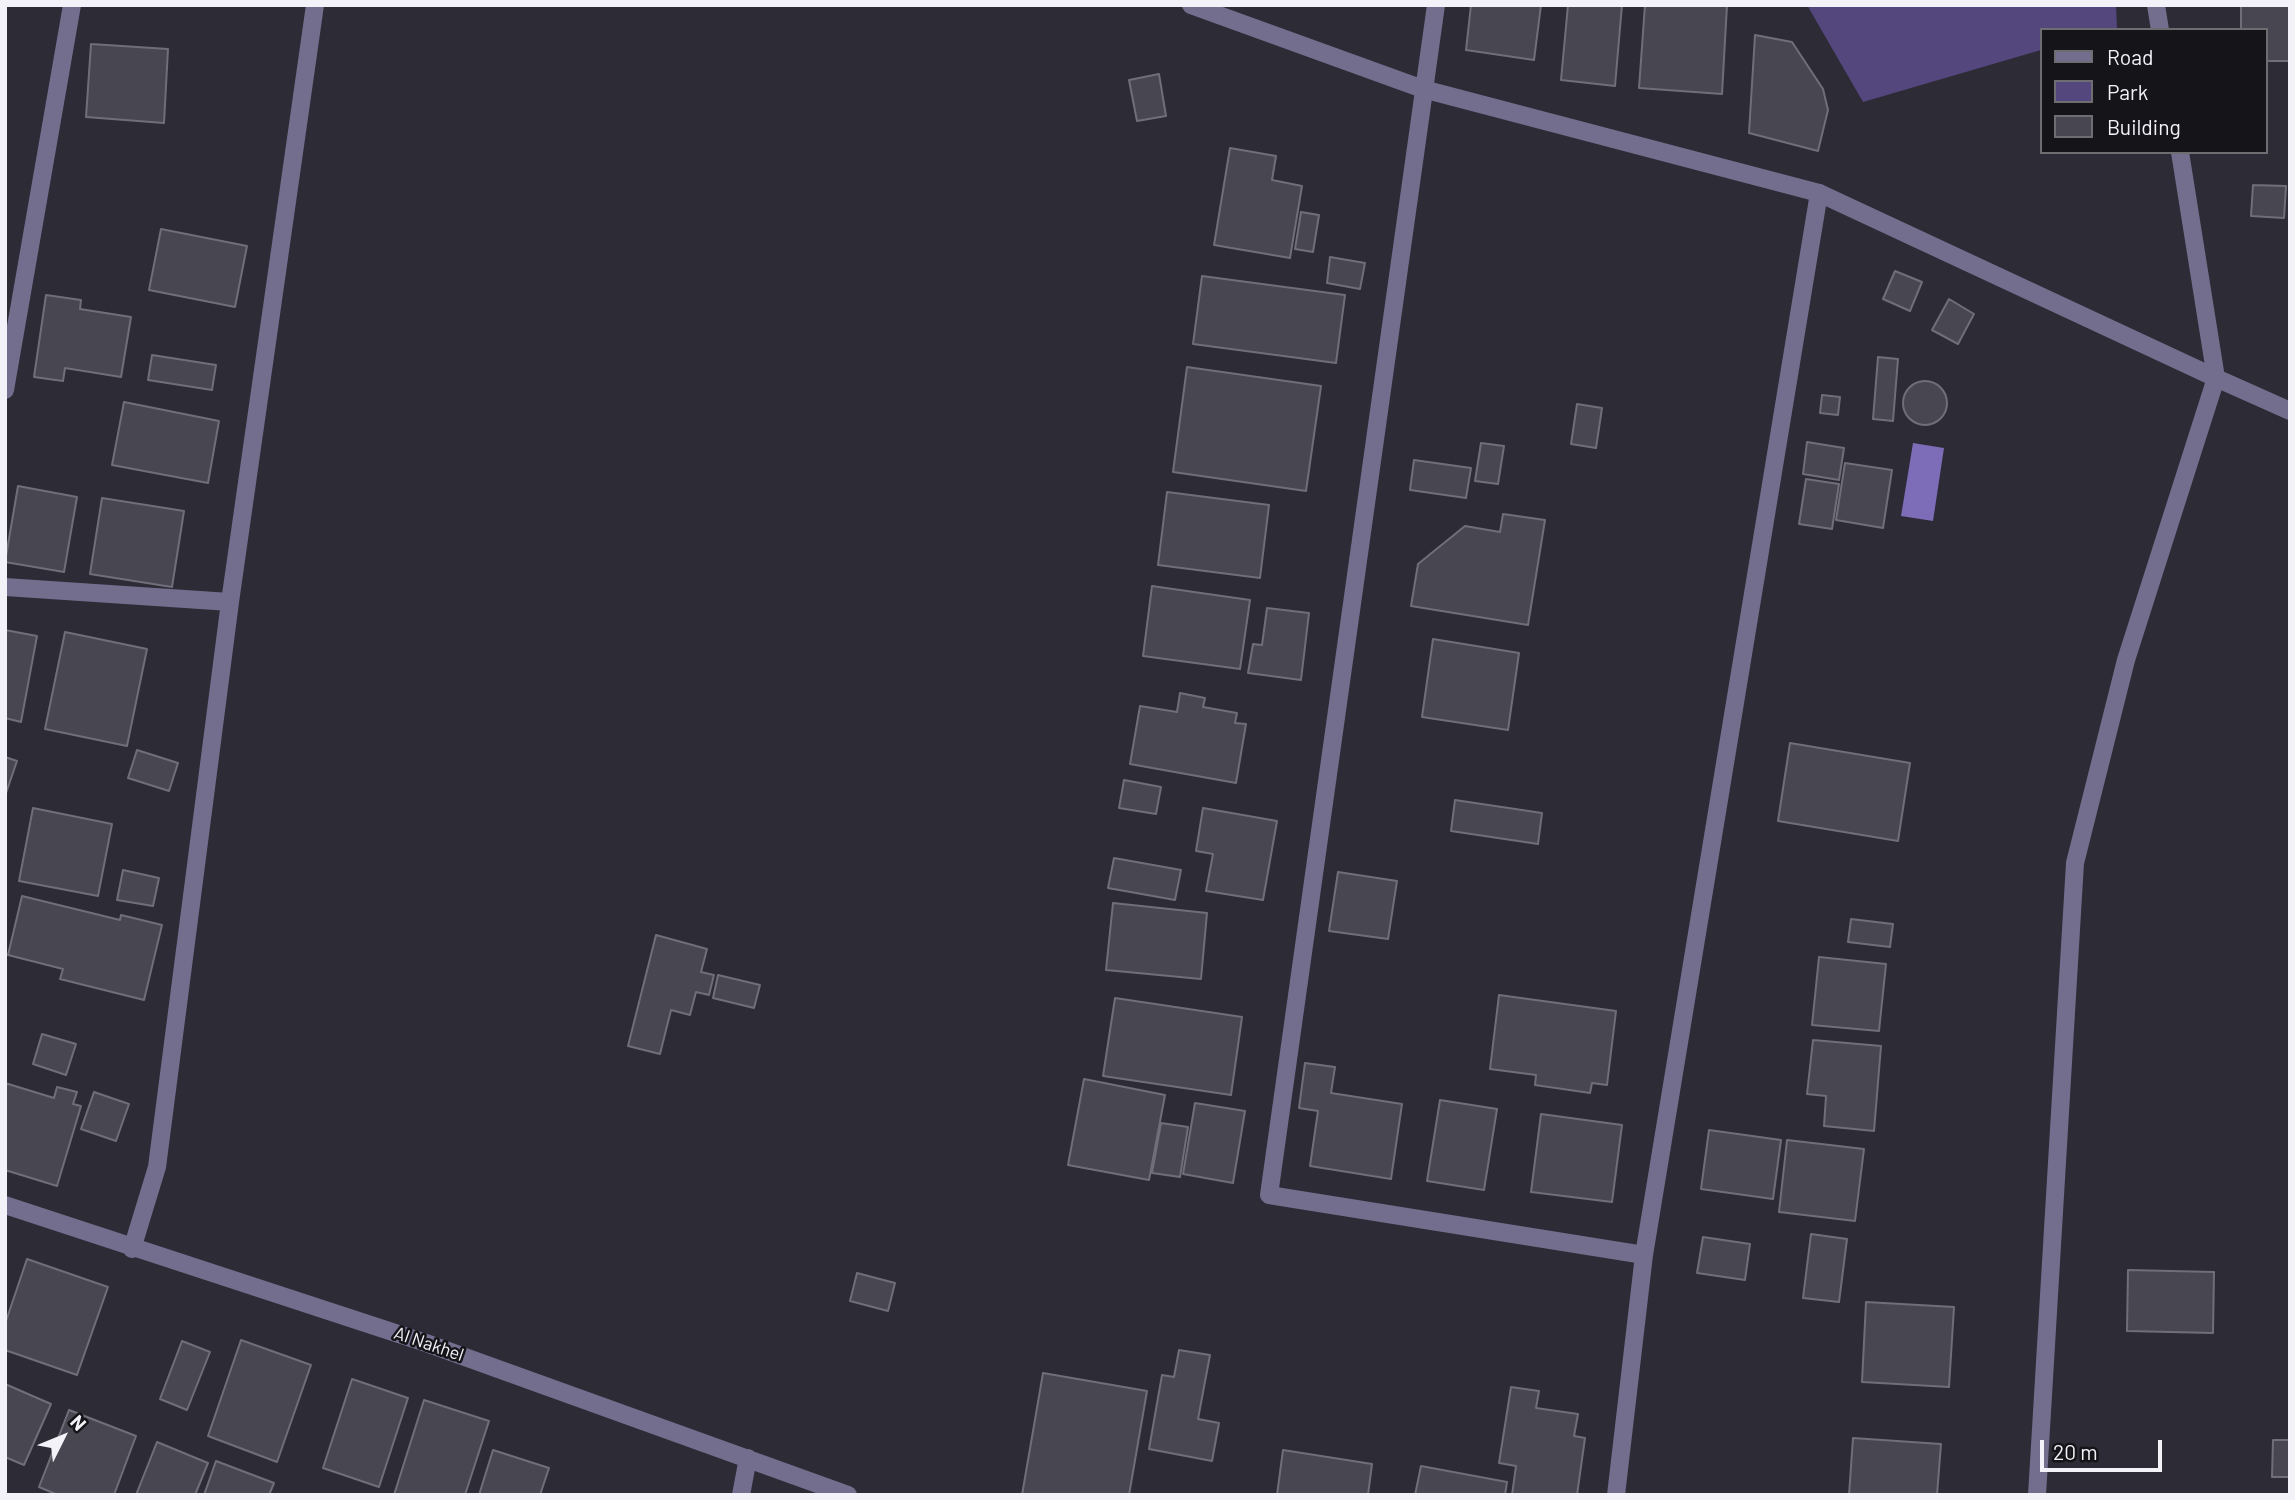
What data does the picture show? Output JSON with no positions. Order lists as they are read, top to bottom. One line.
{"streets":{"street":["Al Nakhel"]},"legend":["Road","Park","Building"],"scale_bar":"20 m","north":"top right"}
